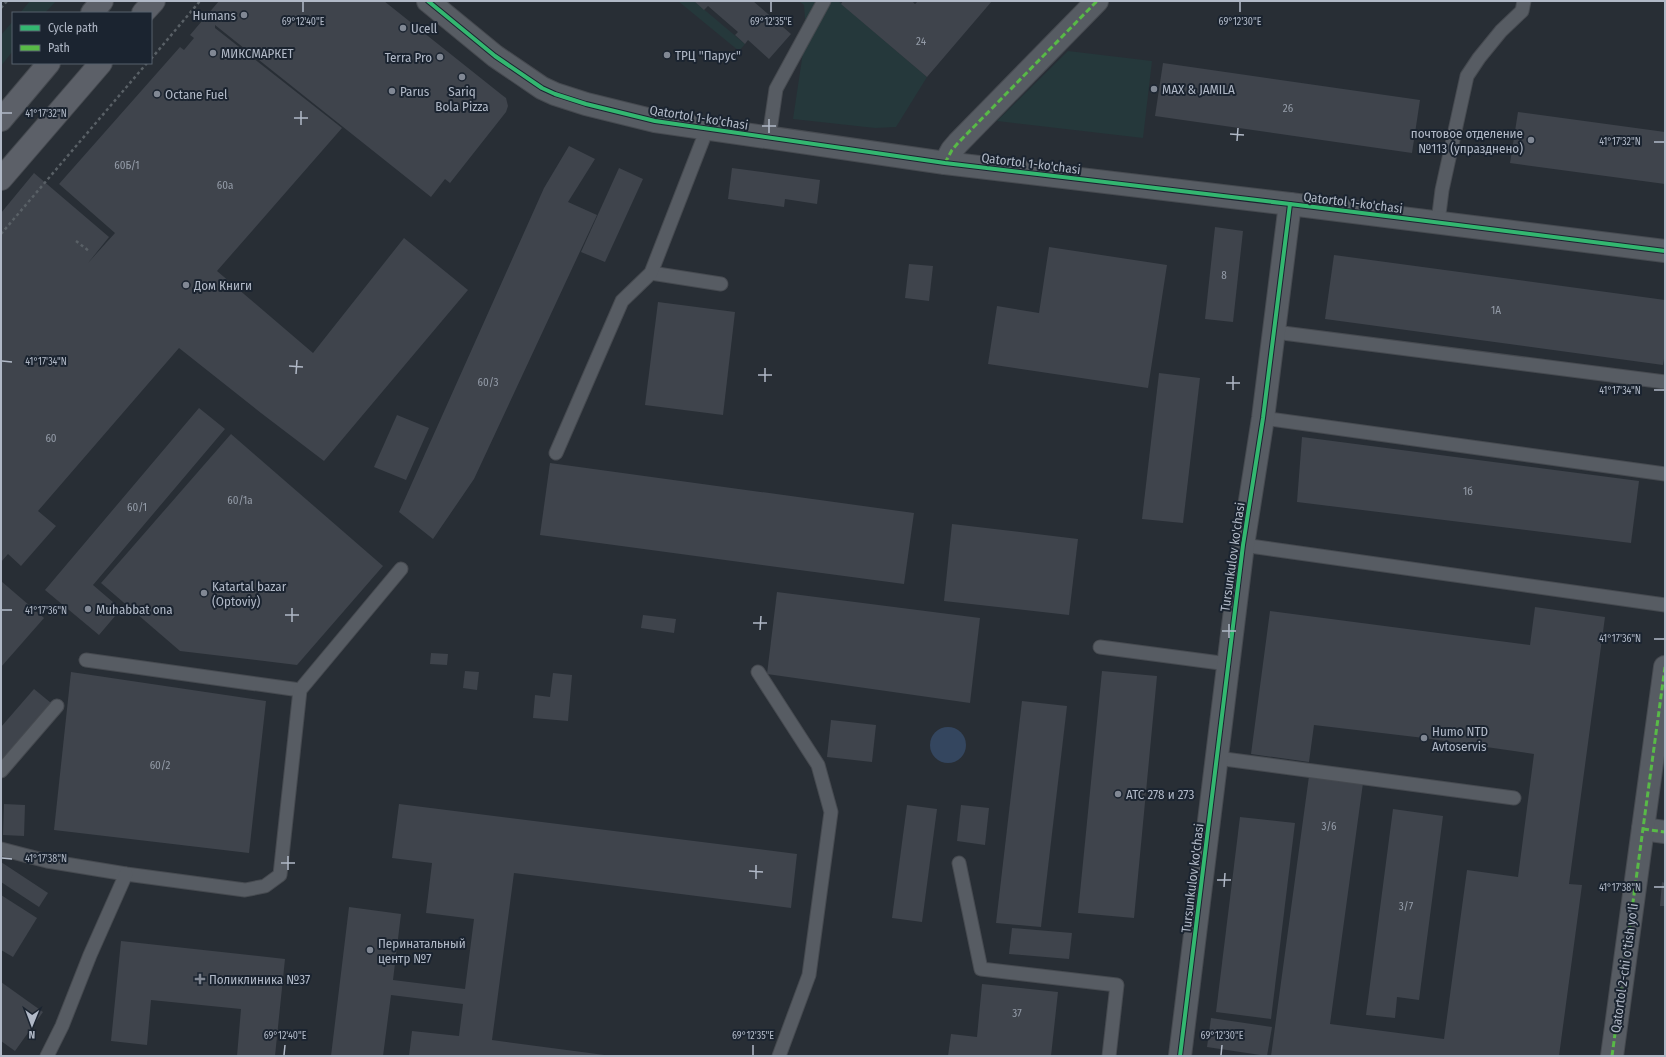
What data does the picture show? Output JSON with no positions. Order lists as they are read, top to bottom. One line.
{"streets":{"street":["Qatortol 1-ko'chasi","Tursunkulov ko'chasi","Qatortol 2-chi o'tish yo'li"]},"crossings":[["Qatortol 1-ko'chasi","Tursunkulov ko'chasi"]],"places":{"other":["Humans","Ucell","МИКСМАРКЕТ","ТРЦ \"Парус\"","Terra Pro","Sariq Bola Pizza","MAX & JAMILA","Parus","Octane Fuel","почтовое отделение №113 (упразднено)","Дом Книги","Katartal bazar (Optoviy)","Muhabbat ona","Humo NTD Avtoservis","АТС 278 и 273","Перинатальный центр №7"],"health":["Поликлиника №37"]},"house_numbers":["24","26","60Б/1","60a","8","1А","60/3","60","1б","60/1a","60/1","60/2","3/6","3/7","37"],"legend":["Cycle path","Path"],"north":"bottom","coordinates":["69°12'40\"E","69°12'35\"E","69°12'30\"E","41°17'32\"N","41°17'34\"N","41°17'36\"N","41°17'38\"N"]}
